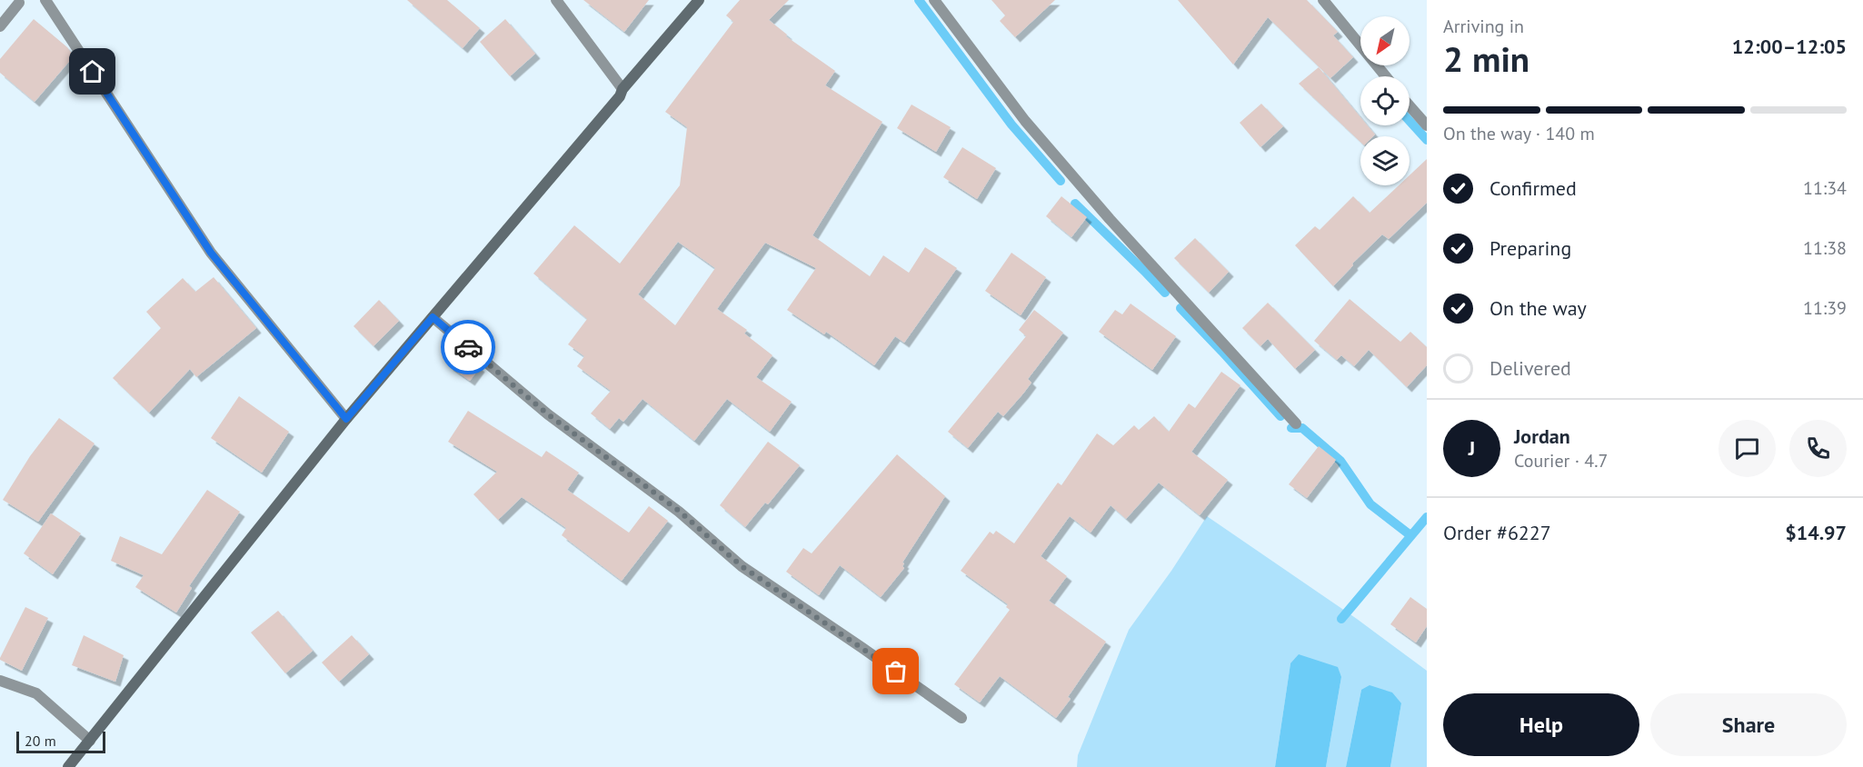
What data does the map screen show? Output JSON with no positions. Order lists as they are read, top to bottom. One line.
{"scale_bar":"20 m","north":"bottom left","page":{"heading":["2 min","Arriving in","12:00–12:05"],"panel":["Jordan","Courier · 4.7","Order #6227","$14.97"],"bar":"On the way · 140 m","list":[["Confirmed","11:34"],["Preparing","11:38"],["On the way","11:39"],"Delivered"],"round":"J","buttons":["Help","Share"],"scale":"20 m"}}
